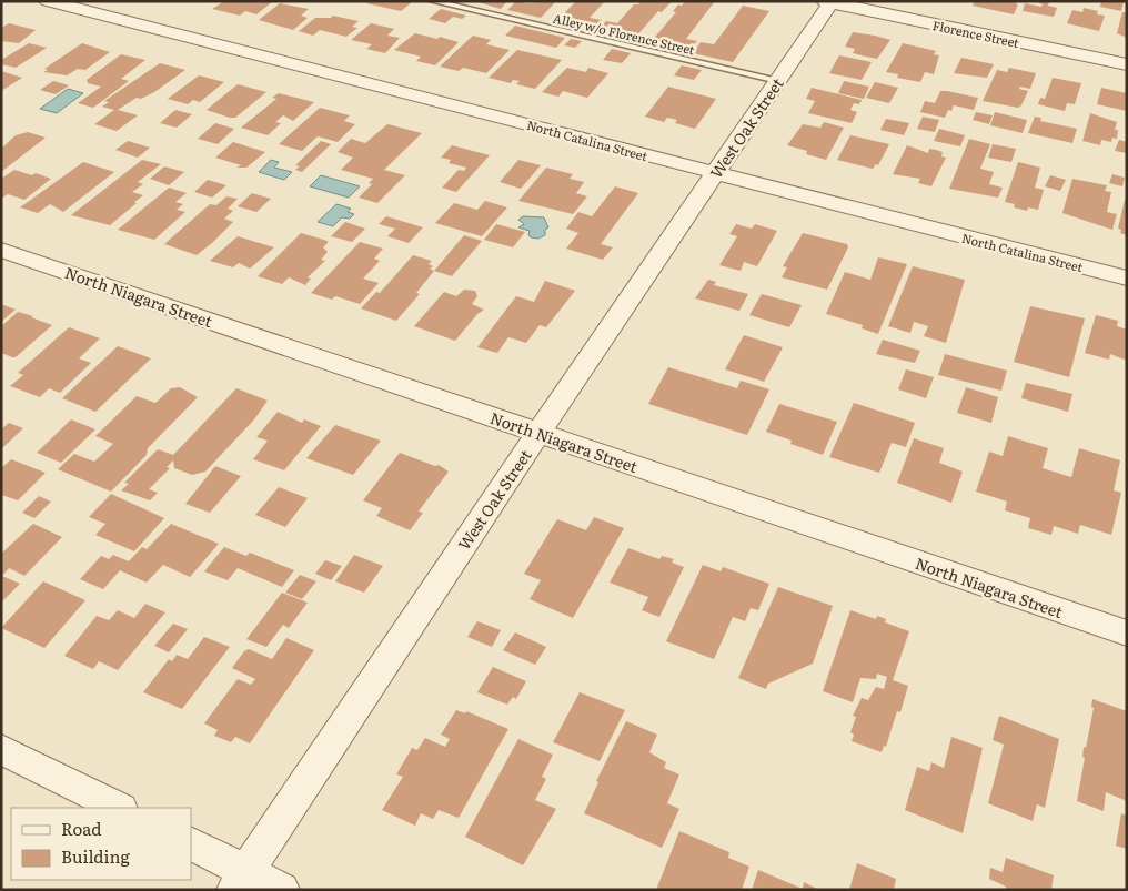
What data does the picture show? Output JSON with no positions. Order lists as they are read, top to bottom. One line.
{"streets":{"street":["Florence Street","West Oak Street","North Catalina Street","North Niagara Street"],"lane":["Alley w/o Florence Street"]},"crossings":[["Alley w/o Florence Street","West Oak Street"],["Florence Street","West Oak Street"],["West Oak Street","North Catalina Street"],["West Oak Street","North Niagara Street"]],"legend":["Road","Building"]}
